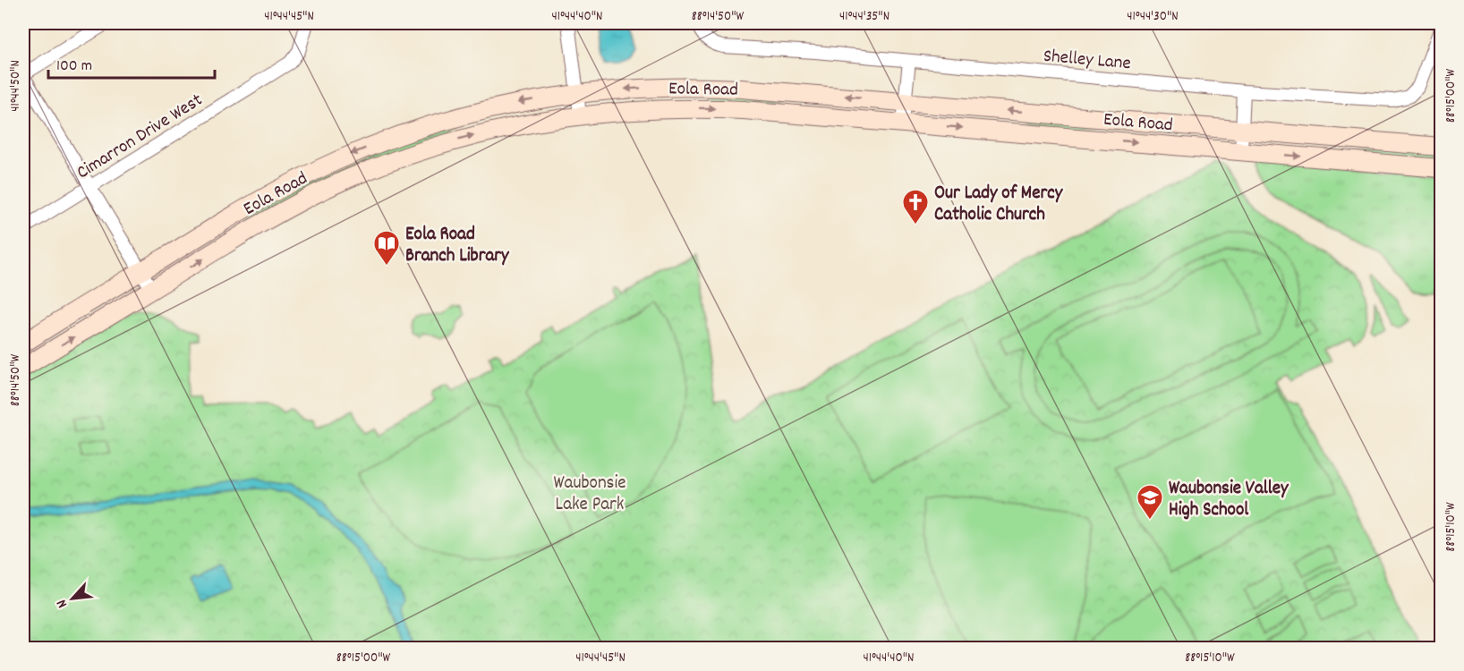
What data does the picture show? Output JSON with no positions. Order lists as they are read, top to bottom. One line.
{"streets":{"main road":["Eola Road"],"street":["Shelley Lane","Cimarron Drive West"]},"parks":["Waubonsie Lake Park"],"places":{"church":["Our Lady of Mercy Catholic Church"],"library":["Eola Road Branch Library"],"school or university":["Waubonsie Valley High School"]},"scale_bar":"100 m","north":"bottom left","coordinates":["41°44'45\"N","41°44'40\"N","88°14'50\"W","41°44'35\"N","41°44'30\"N","41°44'50\"N","88°15'00\"W","88°15'10\"W"]}
